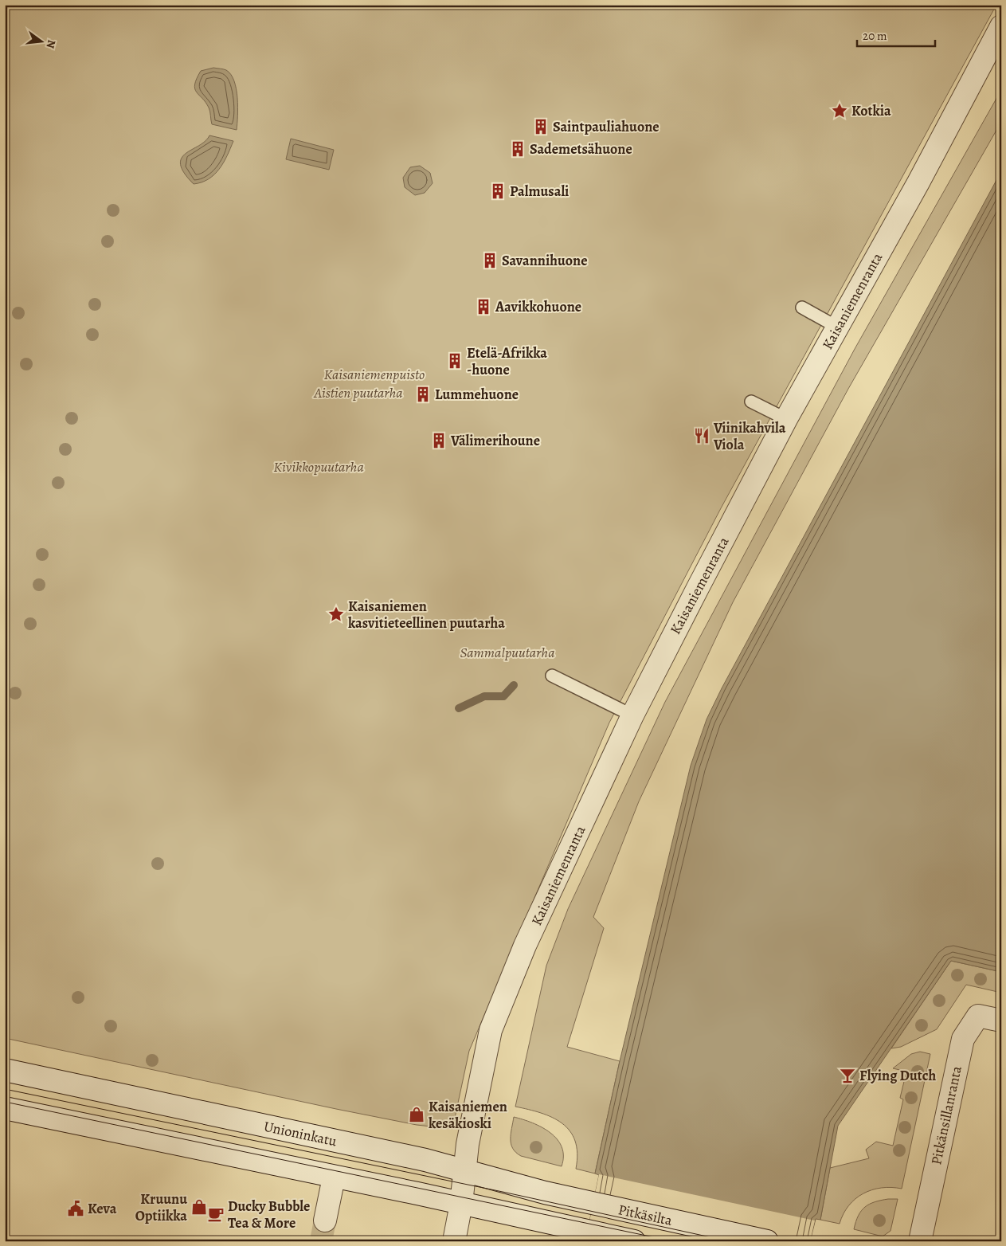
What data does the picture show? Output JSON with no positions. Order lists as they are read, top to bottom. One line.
{"streets":{"street":["Kaisaniemenranta","Pitkänsillanranta","Unioninkatu","Pitkäsilta"]},"crossings":[["Kaisaniemenranta","Unioninkatu"],["Kaisaniemenranta","Pitkäsilta"],["Unioninkatu","Pitkäsilta"]],"parks":["Kaisaniemenpuisto","Aistien puutarha","Kivikkopuutarha","Sammalpuutarha"],"places":{"place":["Kotkia","Kaisaniemen kasvitieteellinen puutarha"],"building":["Saintpauliahuone","Sademetsähuone","Palmusali","Savannihuone","Aavikkohuone","Etelä-Afrikka -huone","Lummehuone","Välimerihoune"],"restaurant":["Viinikahvila Viola"],"bar":["Flying Dutch"],"shop":["Kaisaniemen kesäkioski","Kruunu Optiikka"],"public building":["Keva"],"cafe":["Ducky Bubble Tea & More"]},"scale_bar":"20 m","north":"right"}
